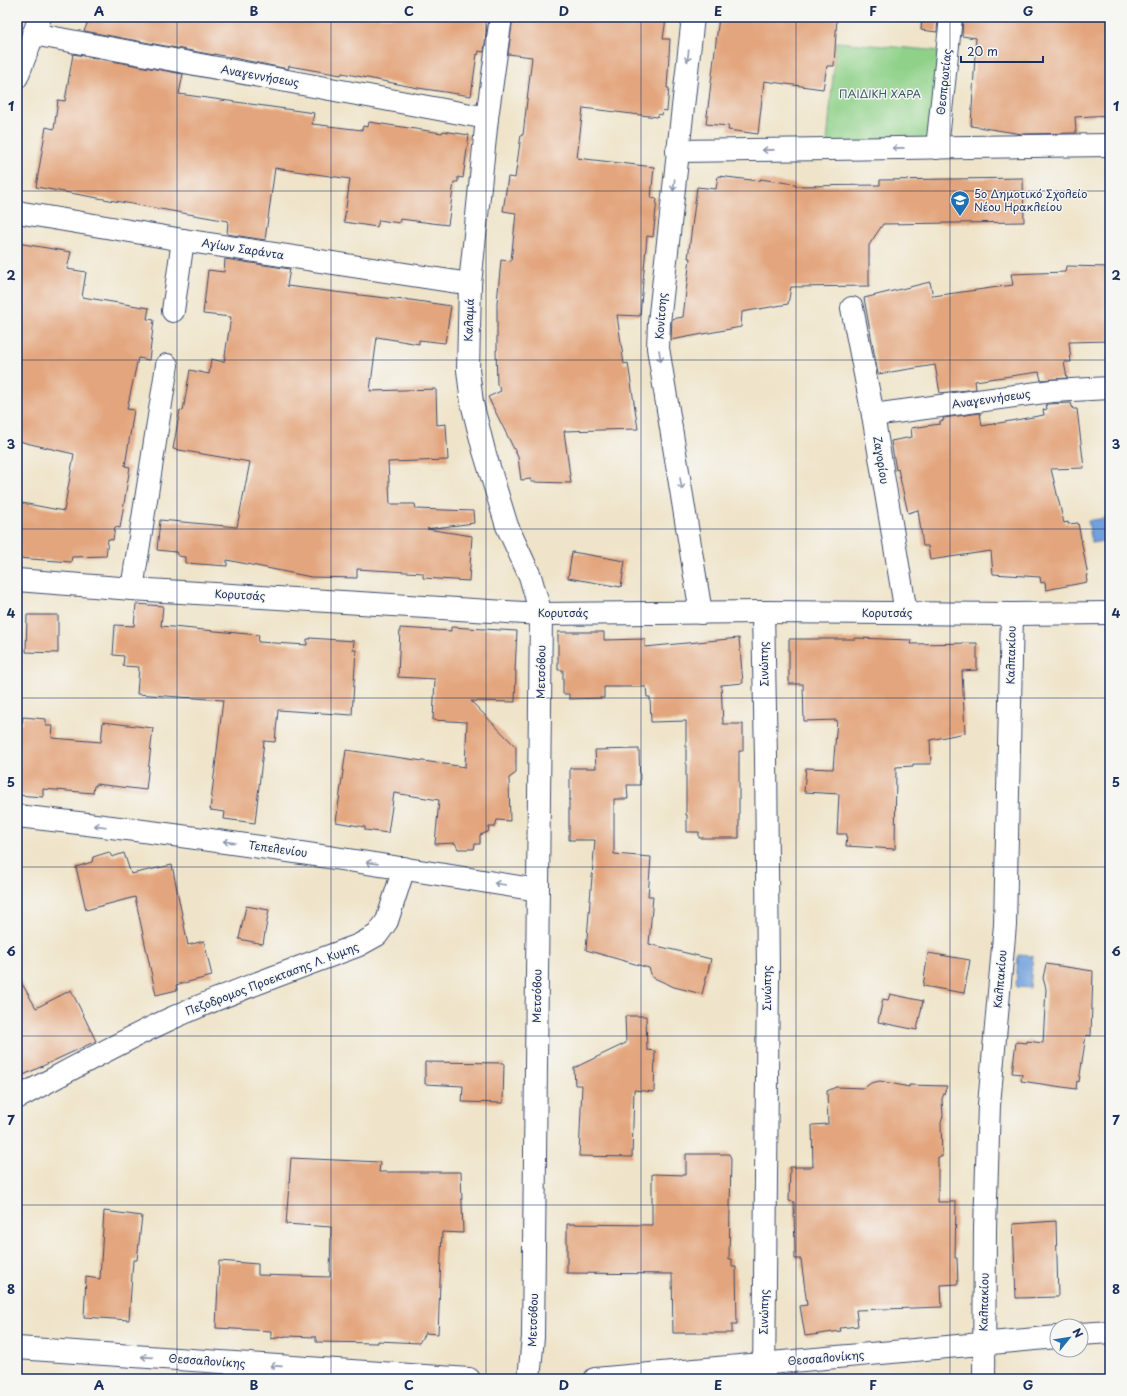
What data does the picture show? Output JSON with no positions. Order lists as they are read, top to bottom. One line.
{"streets":{"street":["Αναγεννήσεως","Θεσπρωτίας","Αγίων Σαράντα","Κονίτσης","Καλαμά","Ζαγορίου","Κορυτσάς","Καλπακίου","Σινώπης","Μετσόβου","Τεπελενίου","Πεζοδρομος Προεκτασης Λ. Κυμης","Θεσσαλονίκης"]},"crossings":[["Αναγεννήσεως","Καλαμά"],["Αναγεννήσεως","Ζαγορίου"],["Αγίων Σαράντα","Καλαμά"],["Κονίτσης","Κορυτσάς"],["Καλαμά","Κορυτσάς"],["Καλαμά","Μετσόβου"],["Ζαγορίου","Κορυτσάς"],["Κορυτσάς","Καλπακίου"],["Κορυτσάς","Σινώπης"],["Κορυτσάς","Μετσόβου"],["Καλπακίου","Θεσσαλονίκης"],["Σινώπης","Θεσσαλονίκης"],["Μετσόβου","Τεπελενίου"],["Τεπελενίου","Πεζοδρομος Προεκτασης Λ. Κυμης"]],"one_way":["Κονίτσης","Τεπελενίου","Θεσσαλονίκης"],"parks":["ΠΑΙΔΙΚΗ ΧΑΡΑ"],"places":{"school or university":["5ο Δημοτικό Σχολείο Νέου Ηρακλείου"]},"scale_bar":"20 m","north":"top right","grid":{"columns":["A","B","C","D","E","F","G"],"rows":["1","2","3","4","5","6","7","8"]}}
